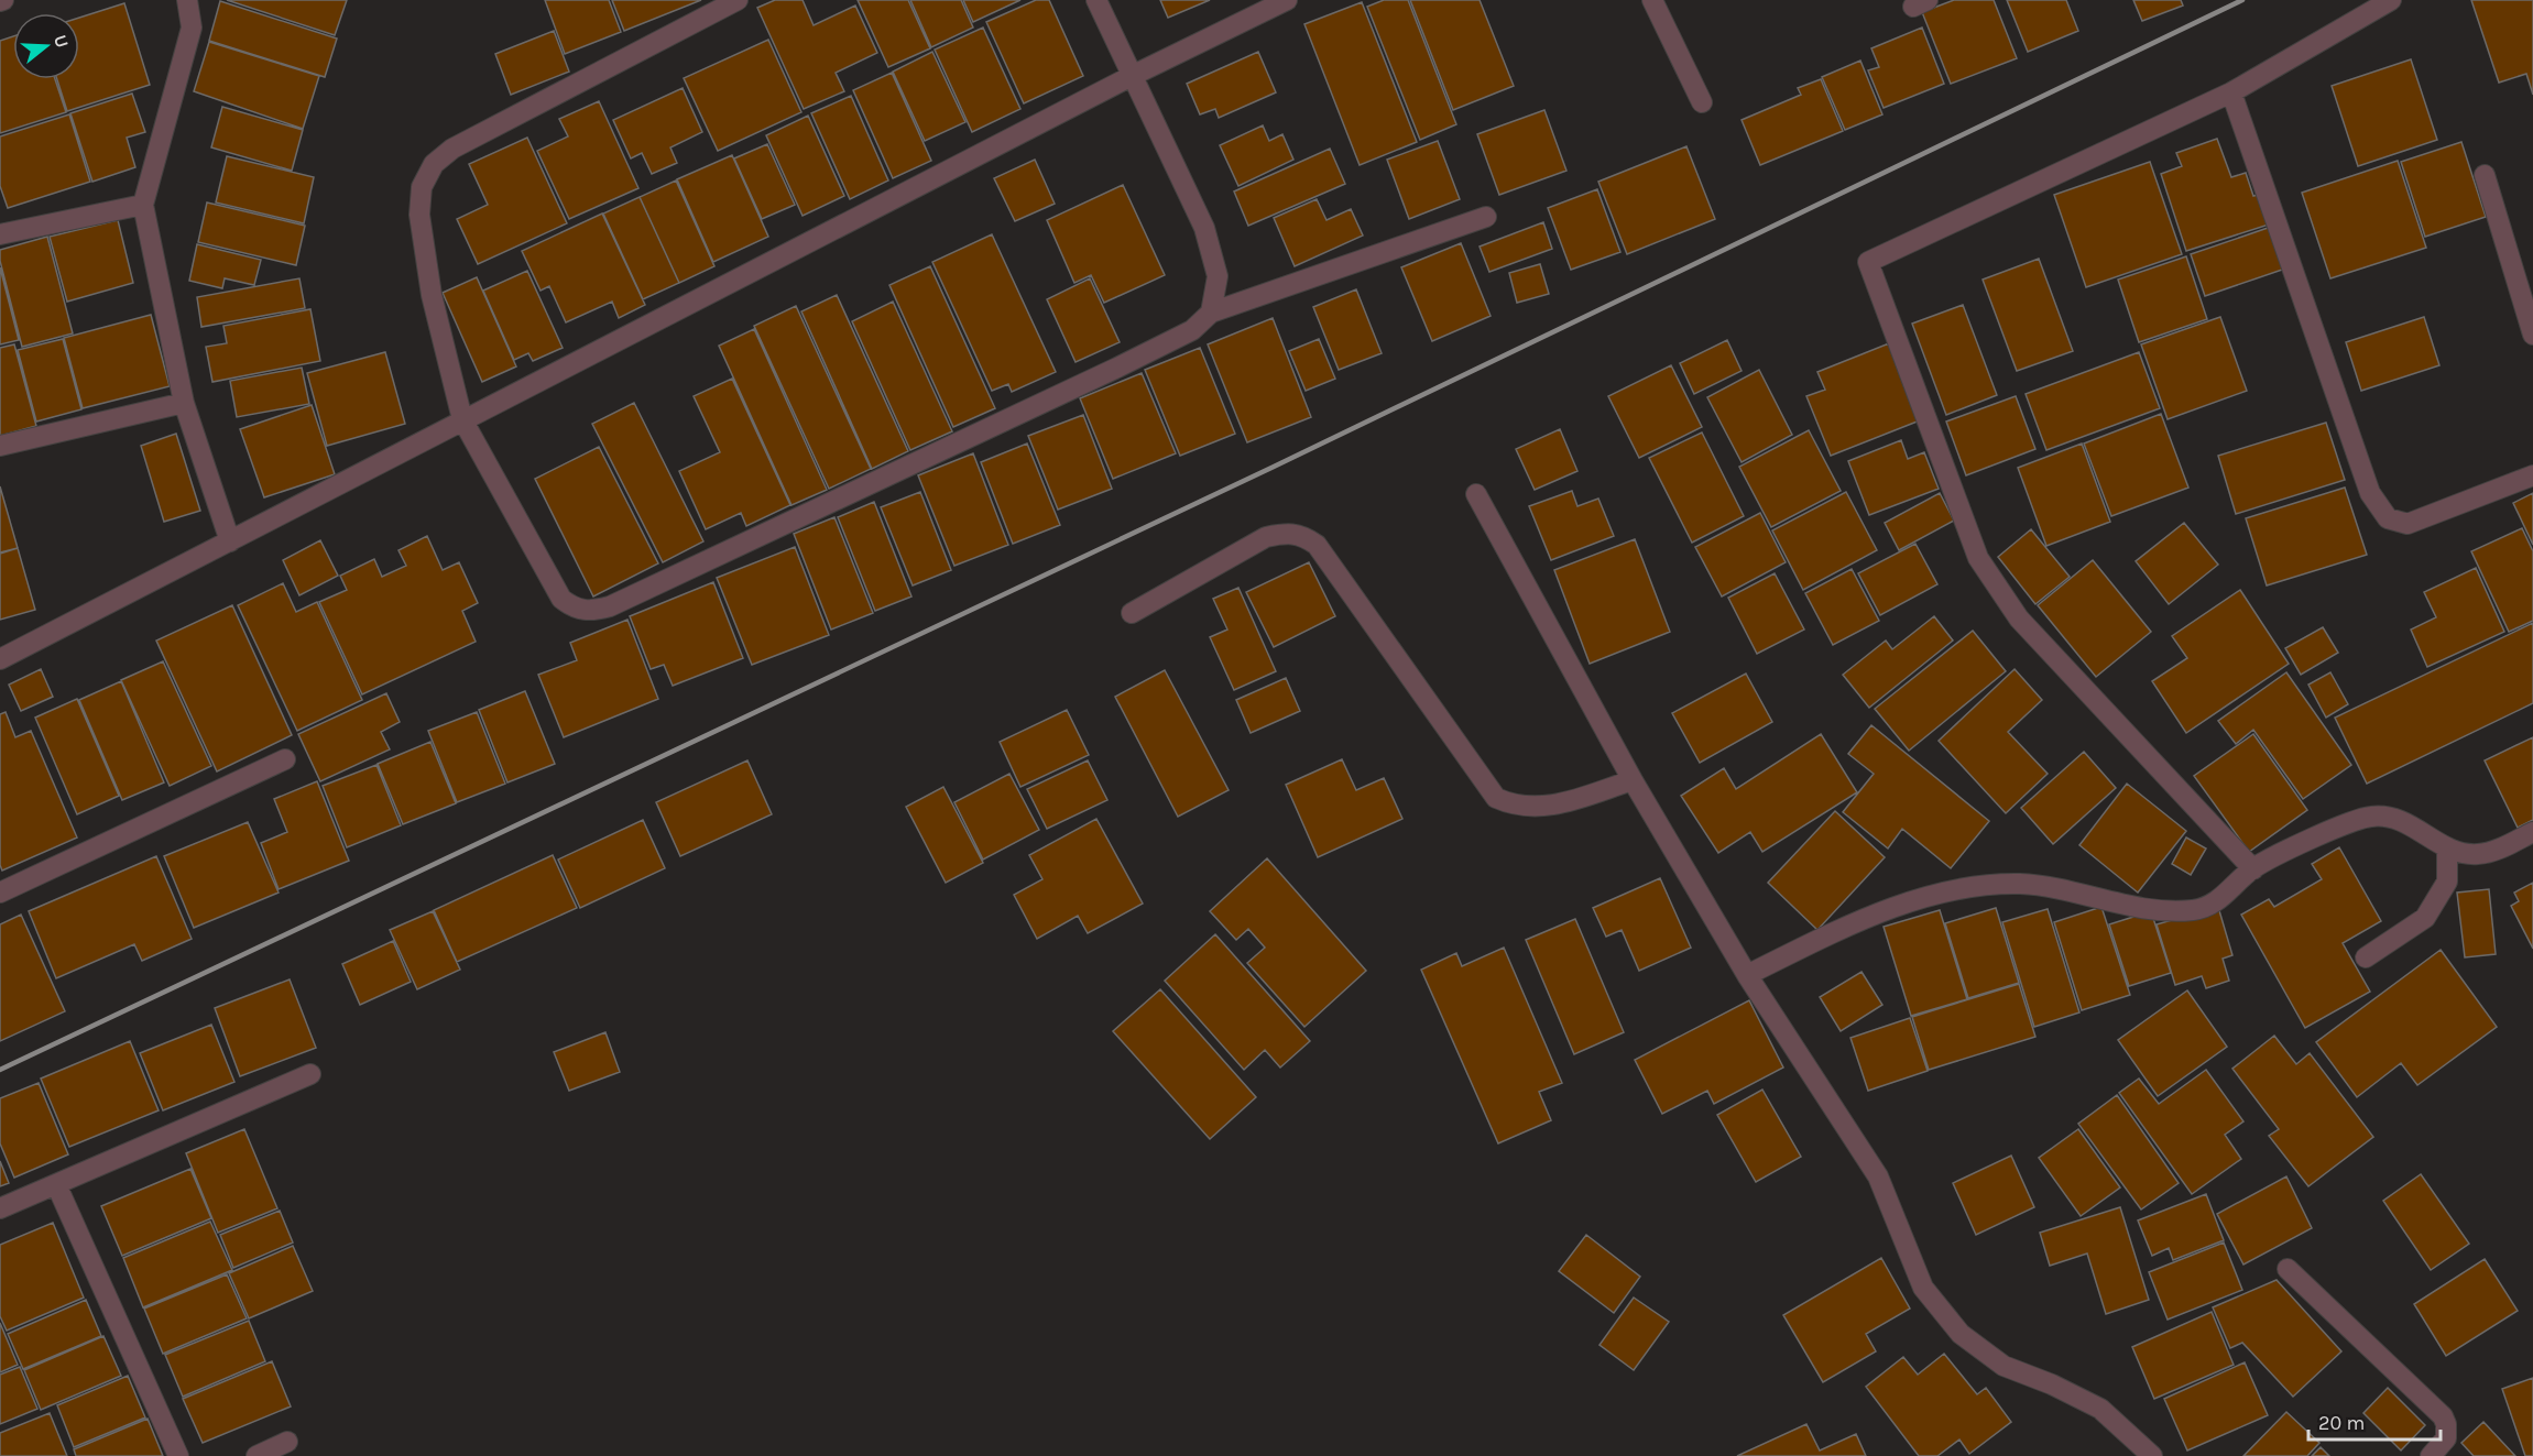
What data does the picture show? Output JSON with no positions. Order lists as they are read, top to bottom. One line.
{"scale_bar":"20 m","north":"right"}
